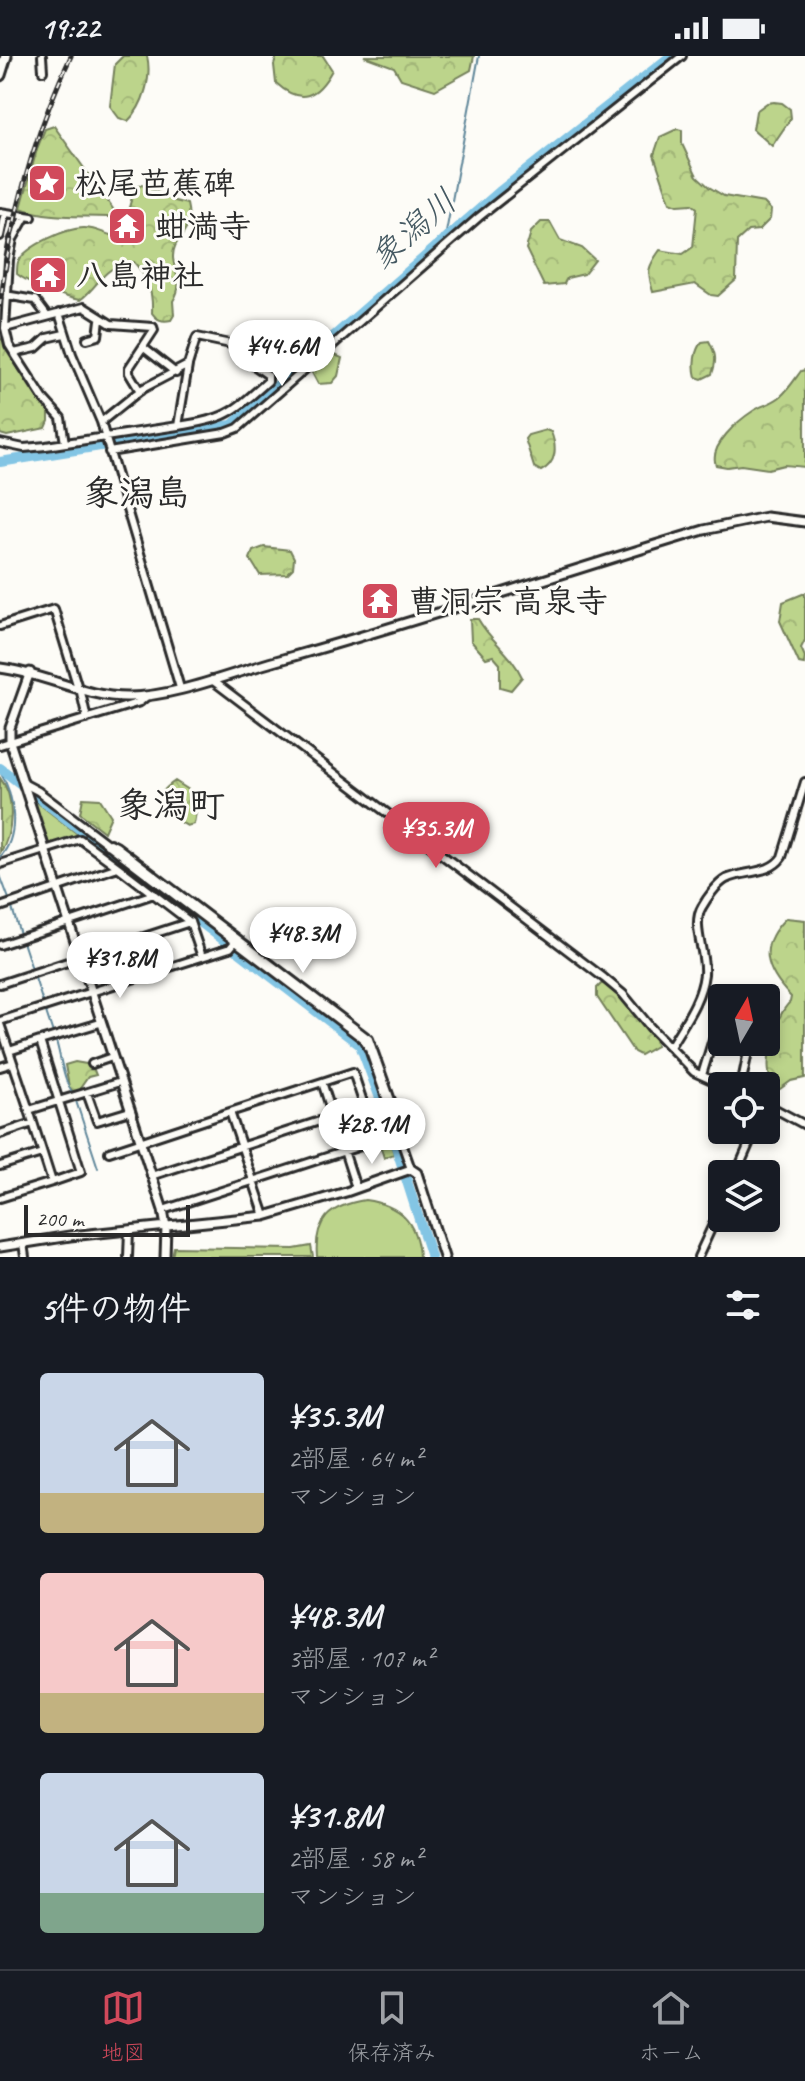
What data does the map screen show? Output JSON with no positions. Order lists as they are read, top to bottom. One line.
{"districts":["象潟島","象潟町"],"water":["象潟川"],"places":{"place":["松尾芭蕉碑"],"temple":["蚶満寺","八島神社","曹洞宗 高泉寺"]},"scale_bar":"200 m","north":"top","page":{"status":"19:22","price":["¥44.6M","¥35.3M","¥48.3M","¥31.8M","¥28.1M"],"scale":"200 m","heading":"5件の物件","list":[{"name":"¥35.3M","note":"2部屋 · 64 m² · マンション"},{"name":"¥48.3M","note":"3部屋 · 107 m² · マンション"},{"name":"¥31.8M","note":"2部屋 · 58 m² · マンション"}],"tabs":["地図","保存済み","ホーム"]}}
